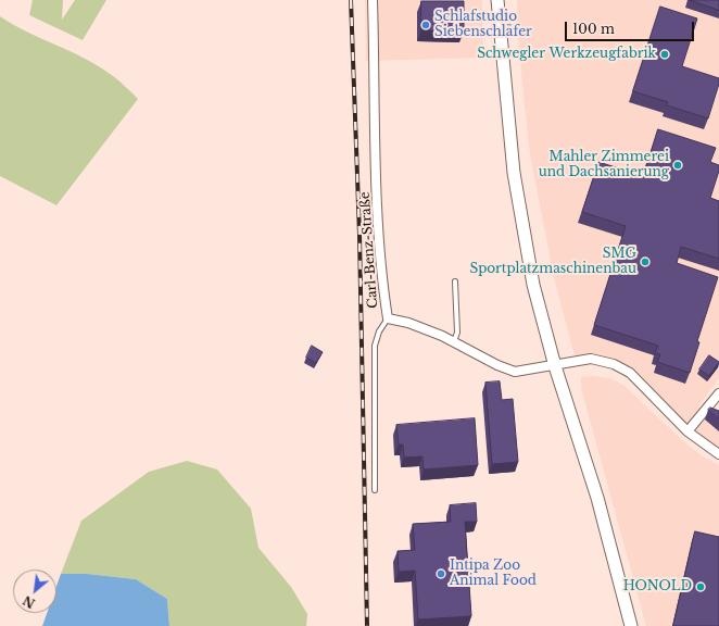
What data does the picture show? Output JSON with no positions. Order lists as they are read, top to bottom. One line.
{"streets":{"street":["Carl-Benz-Straße"]},"places":["Schlafstudio Siebenschläfer","Schwegler Werkzeugfabrik","Mahler Zimmerei und Dachsanierung","SMG Sportplatzmaschinenbau","Intipa Zoo Animal Food","HONOLD"],"scale_bar":"100 m","north":"bottom left"}
